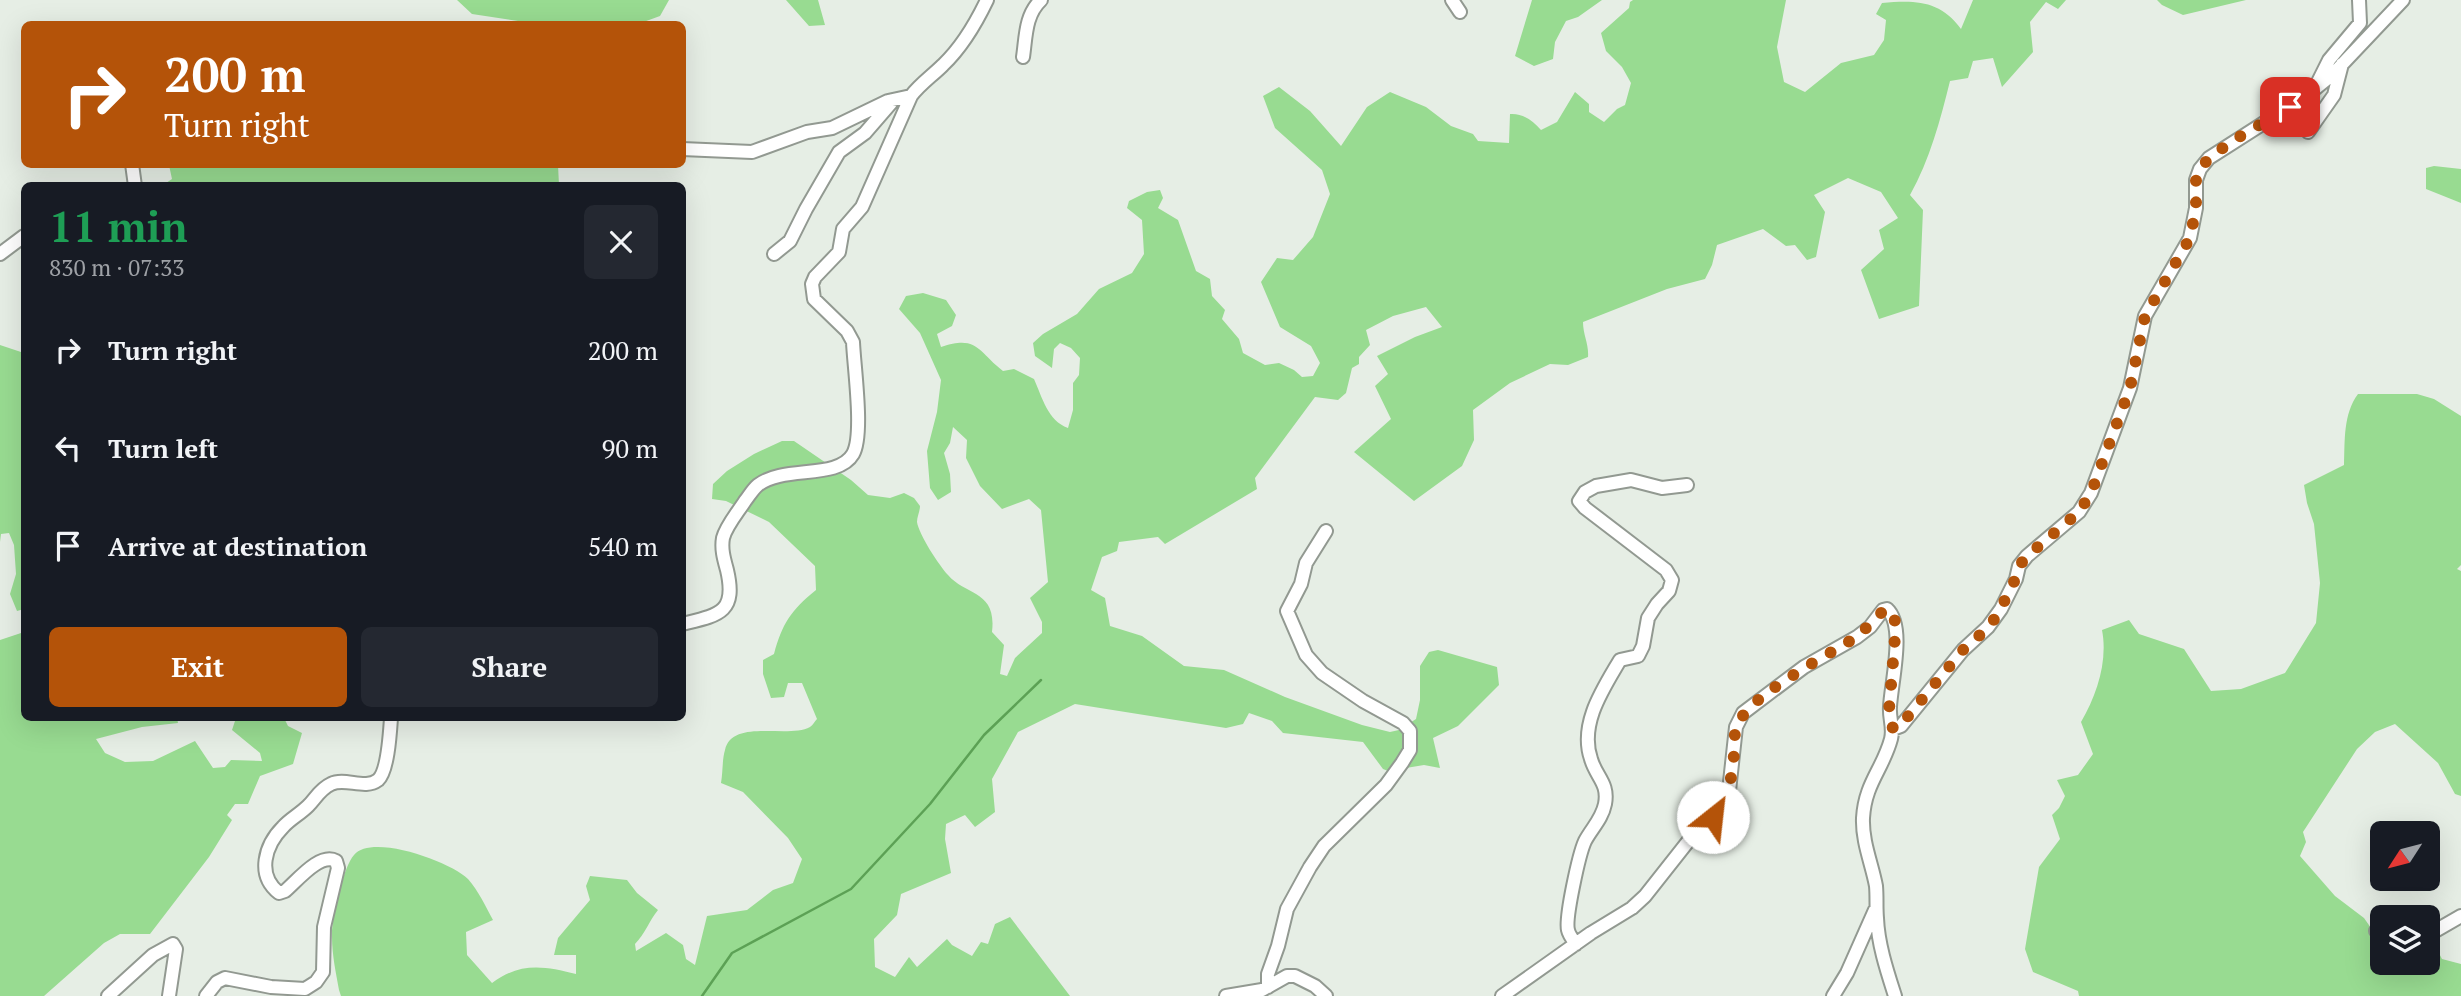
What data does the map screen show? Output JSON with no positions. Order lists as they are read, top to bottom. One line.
{"north":"bottom left","page":{"turn":["200 m","Turn right"],"heading":["11 min","830 m · 07:33"],"list":[{"name":"Turn right","value":"200 m"},{"name":"Turn left","value":"90 m"},{"name":"Arrive at destination","value":"540 m"}],"buttons":["Exit","Share"]}}
